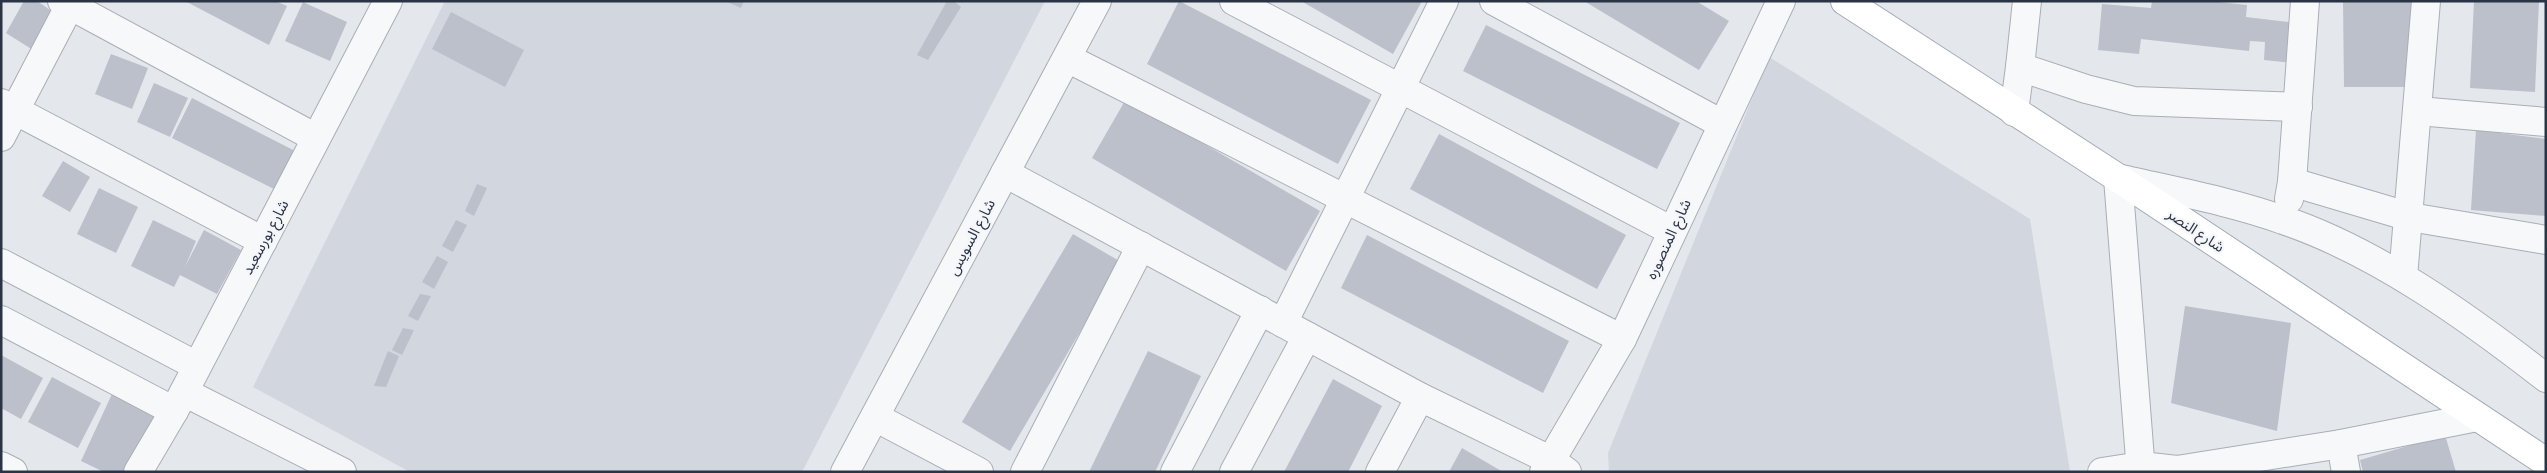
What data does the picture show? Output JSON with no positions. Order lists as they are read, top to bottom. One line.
{"streets":{"main road":["شارع النصر"],"street":["شارع بورسعيد","شارع السويس","شارع المنصوره"]}}
